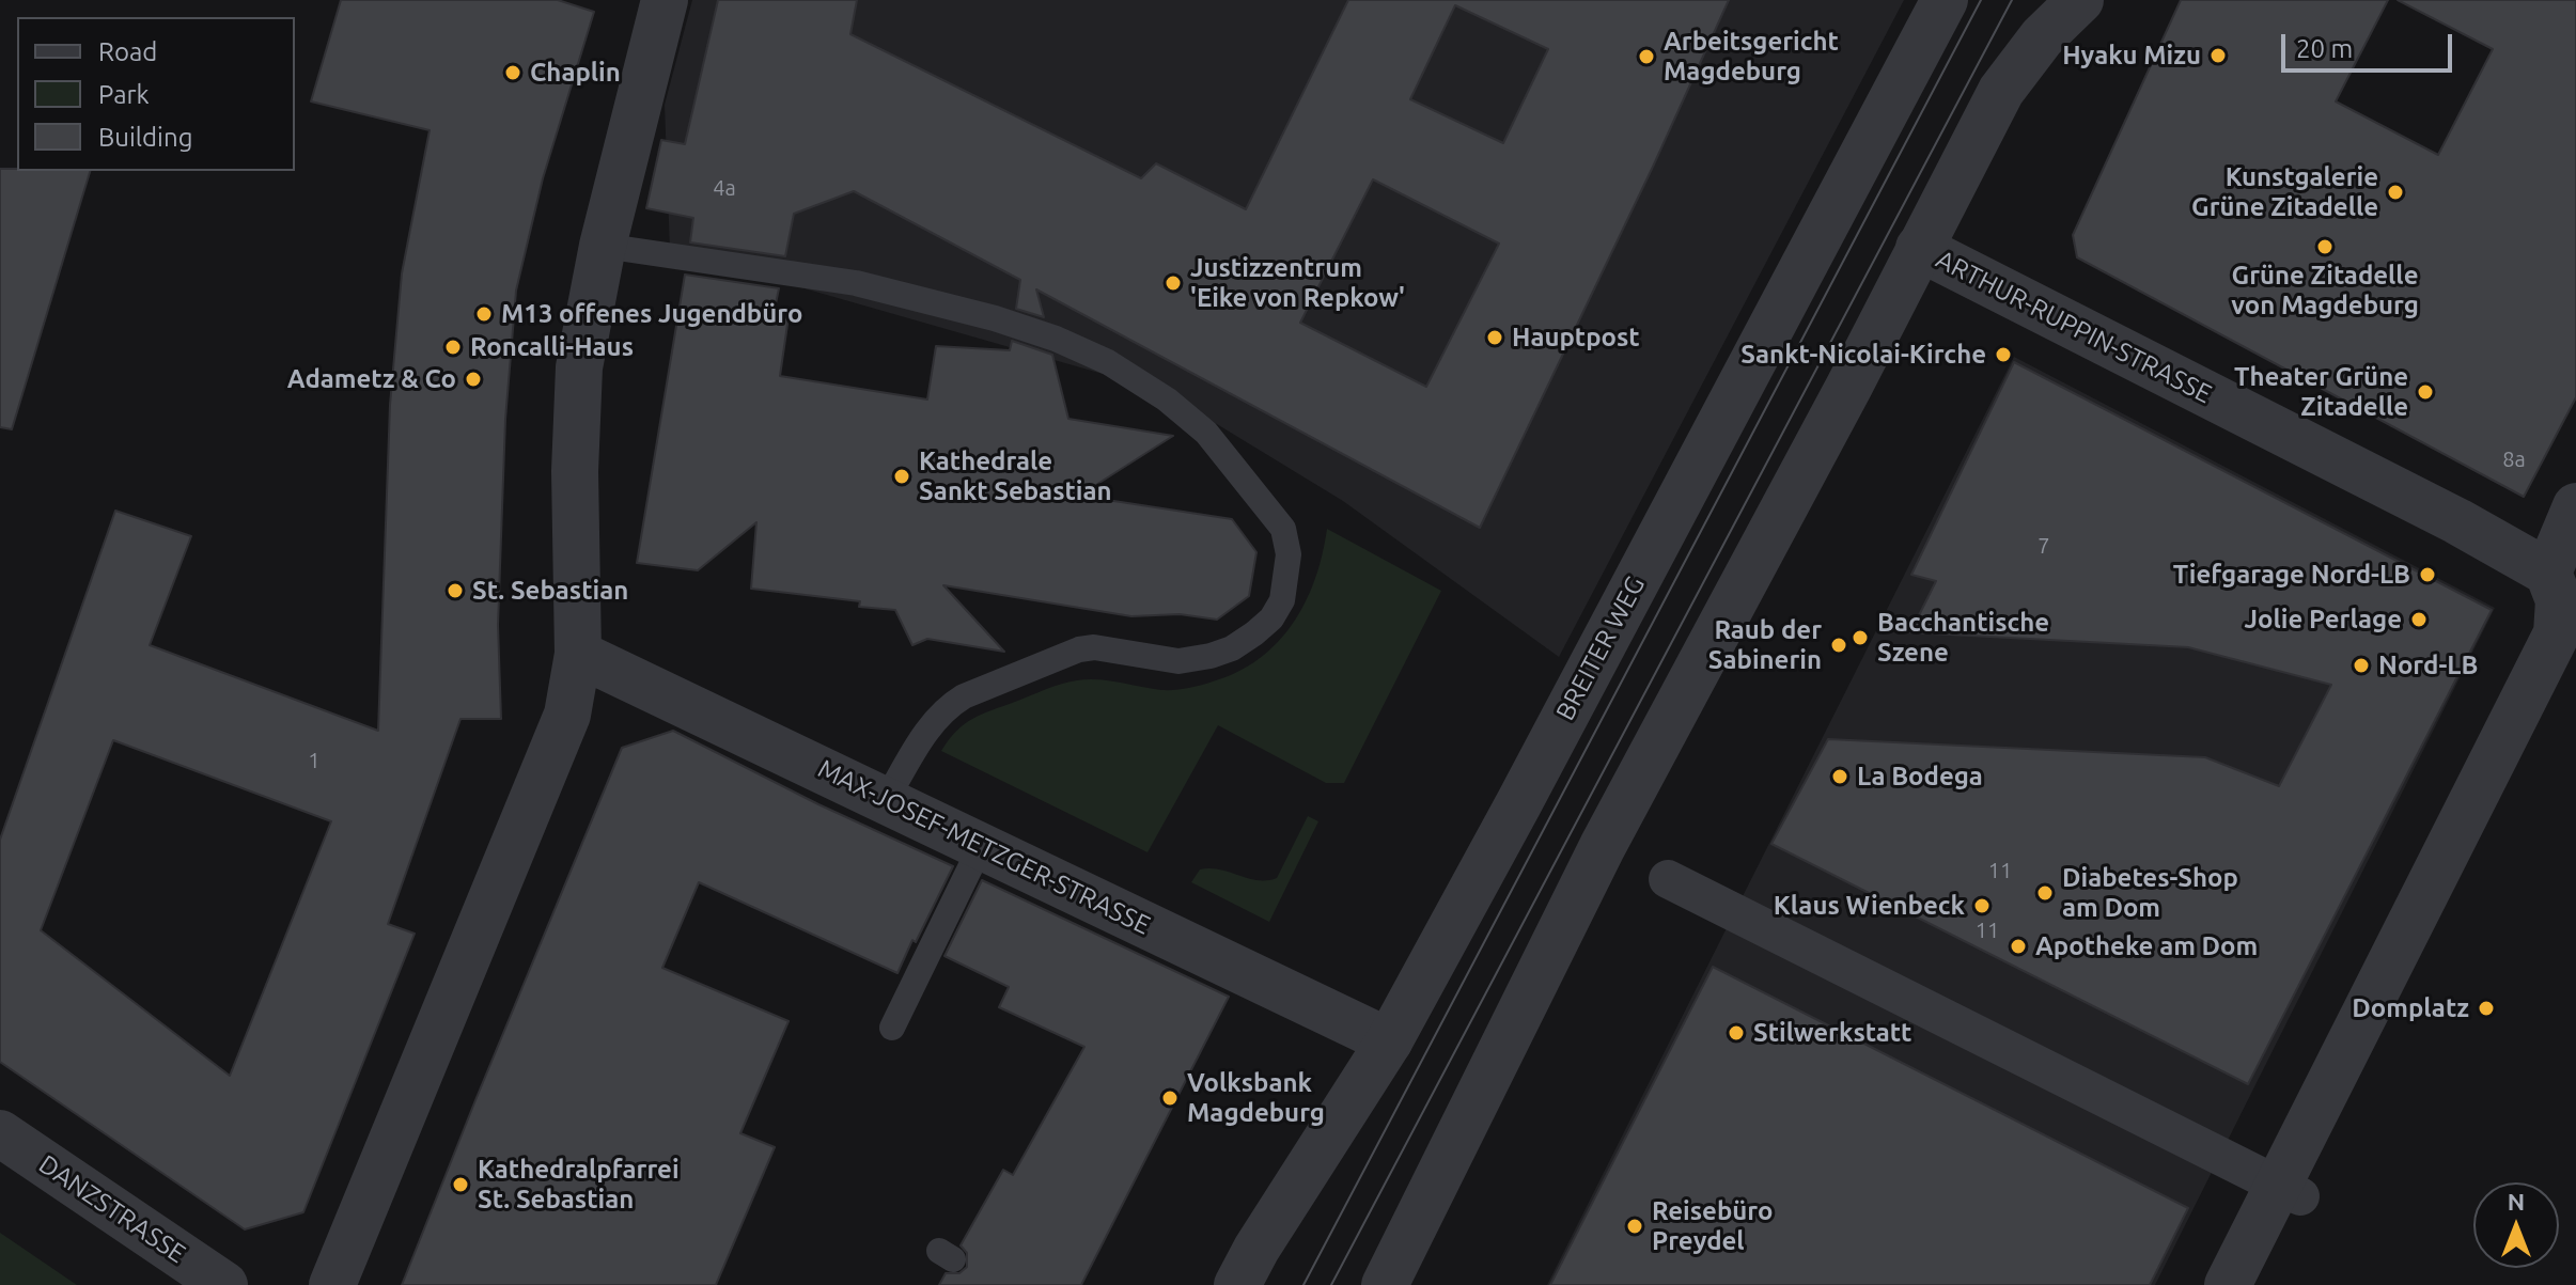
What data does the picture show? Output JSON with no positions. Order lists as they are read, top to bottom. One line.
{"streets":{"street":["ARTHUR-RUPPIN-STRASSE","BREITER WEG","MAX-JOSEF-METZGER-STRASSE","DANZSTRASSE"]},"crossings":[["BREITER WEG","MAX-JOSEF-METZGER-STRASSE"]],"places":["Hyaku Mizu","Arbeitsgericht Magdeburg","Chaplin","Kunstgalerie Grüne Zitadelle","Grüne Zitadelle von Magdeburg","Justizzentrum 'Eike von Repkow'","M13 offenes Jugendbüro","Hauptpost","Roncalli-Haus","Sankt-Nicolai-Kirche","Adametz & Co","Theater Grüne Zitadelle","Kathedrale Sankt Sebastian","Tiefgarage Nord-LB","St. Sebastian","Jolie Perlage","Bacchantische Szene","Raub der Sabinerin","Nord-LB","La Bodega","Diabetes-Shop am Dom","Klaus Wienbeck","Apotheke am Dom","Domplatz","Stilwerkstatt","Volksbank Magdeburg","Kathedralpfarrei St. Sebastian","Reisebüro Preydel"],"house_numbers":["4a","8a","7","1","11","11"],"legend":["Road","Park","Building"],"scale_bar":"20 m","north":"top"}
